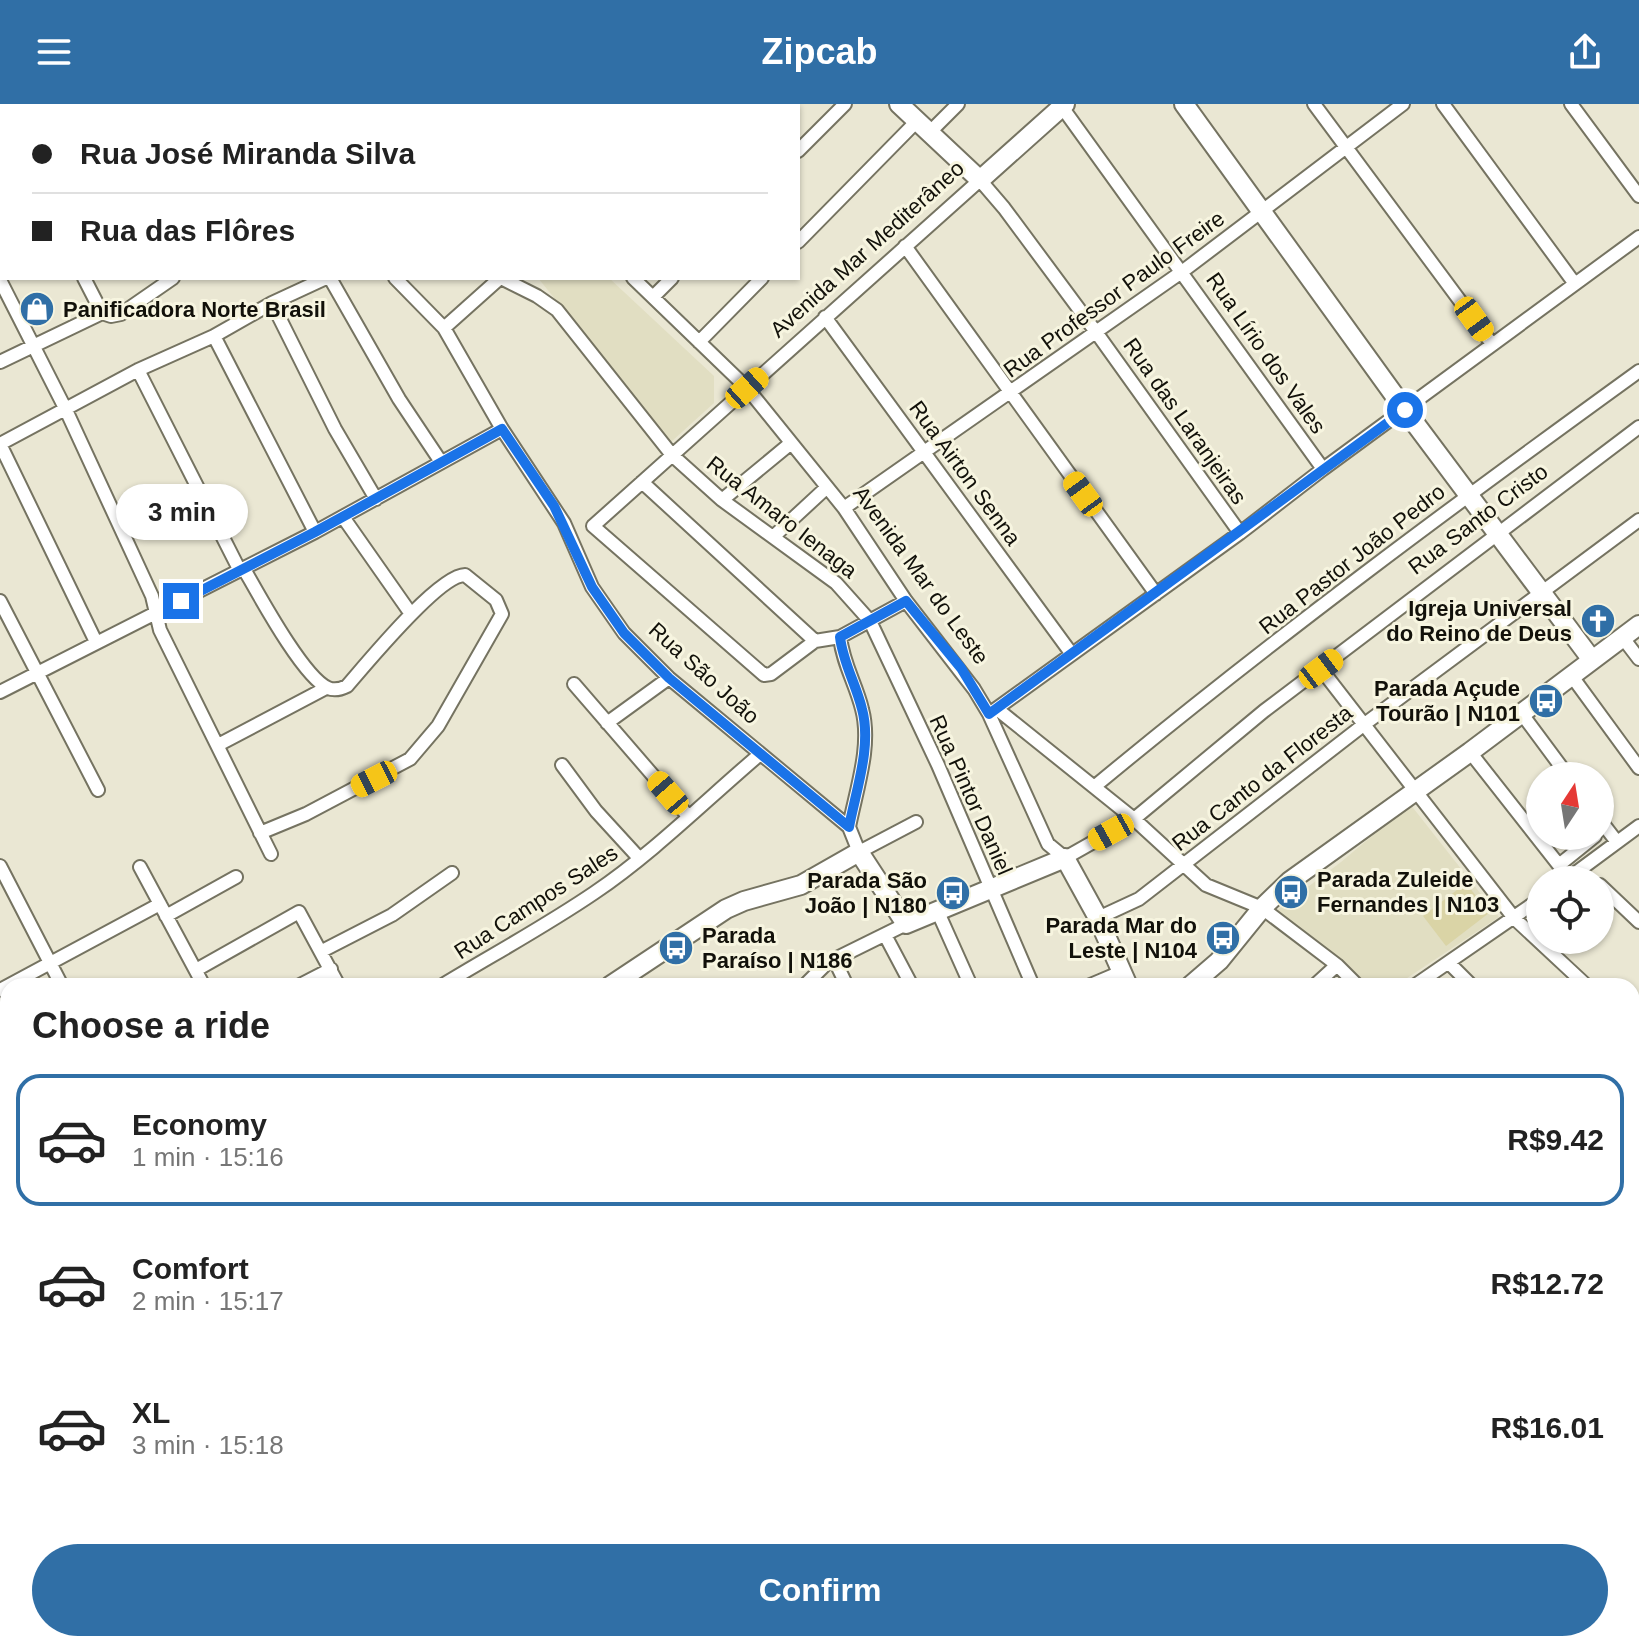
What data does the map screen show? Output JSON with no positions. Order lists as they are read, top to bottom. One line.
{"streets":{"street":["Avenida Mar Mediterâneo","Rua Professor Paulo Freire","Rua Lírio dos Vales","Rua das Laranjeiras","Rua Airton Senna","Rua Amaro Ienaga","Rua Santo Cristo","Rua Pastor João Pedro","Avenida Mar do Leste","Rua São João","Rua Canto da Floresta","Rua Pintor Daniel","Rua Campos Sales"]},"crossings":[["Avenida Mar Mediterâneo","Rua Lírio dos Vales"],["Avenida Mar Mediterâneo","Rua das Laranjeiras"],["Avenida Mar Mediterâneo","Rua Airton Senna"],["Avenida Mar Mediterâneo","Rua Amaro Ienaga"],["Avenida Mar Mediterâneo","Avenida Mar do Leste"],["Avenida Mar Mediterâneo","Rua São João"],["Rua Professor Paulo Freire","Rua Lírio dos Vales"],["Rua Professor Paulo Freire","Rua das Laranjeiras"],["Rua Professor Paulo Freire","Rua Airton Senna"],["Rua Professor Paulo Freire","Avenida Mar do Leste"],["Rua Amaro Ienaga","Rua Pintor Daniel"],["Rua Santo Cristo","Avenida Mar do Leste"],["Rua Santo Cristo","Rua São João"],["Rua Santo Cristo","Rua Pintor Daniel"],["Avenida Mar do Leste","Rua Canto da Floresta"],["Rua São João","Rua Campos Sales"]],"places":{"shop":["Panificadora Norte Brasil"],"church":["Igreja Universal do Reino de Deus"],"bus stop":["Parada Açude Tourão | N101","Parada Zuleide Fernandes | N103","Parada São João | N180","Parada Mar do Leste | N104","Parada Paraíso | N186"]},"north":"top","page":{"header":"Zipcab","banner":["Rua José Miranda Silva","Rua das Flôres"],"bubble":"3 min","heading":"Choose a ride","list":[{"name":"Economy","note":"1 min · 15:16","value":"R$9.42"},{"name":"Comfort","note":"2 min · 15:17","value":"R$12.72"},{"name":"XL","note":"3 min · 15:18","value":"R$16.01"}],"buttons":"Confirm"}}
